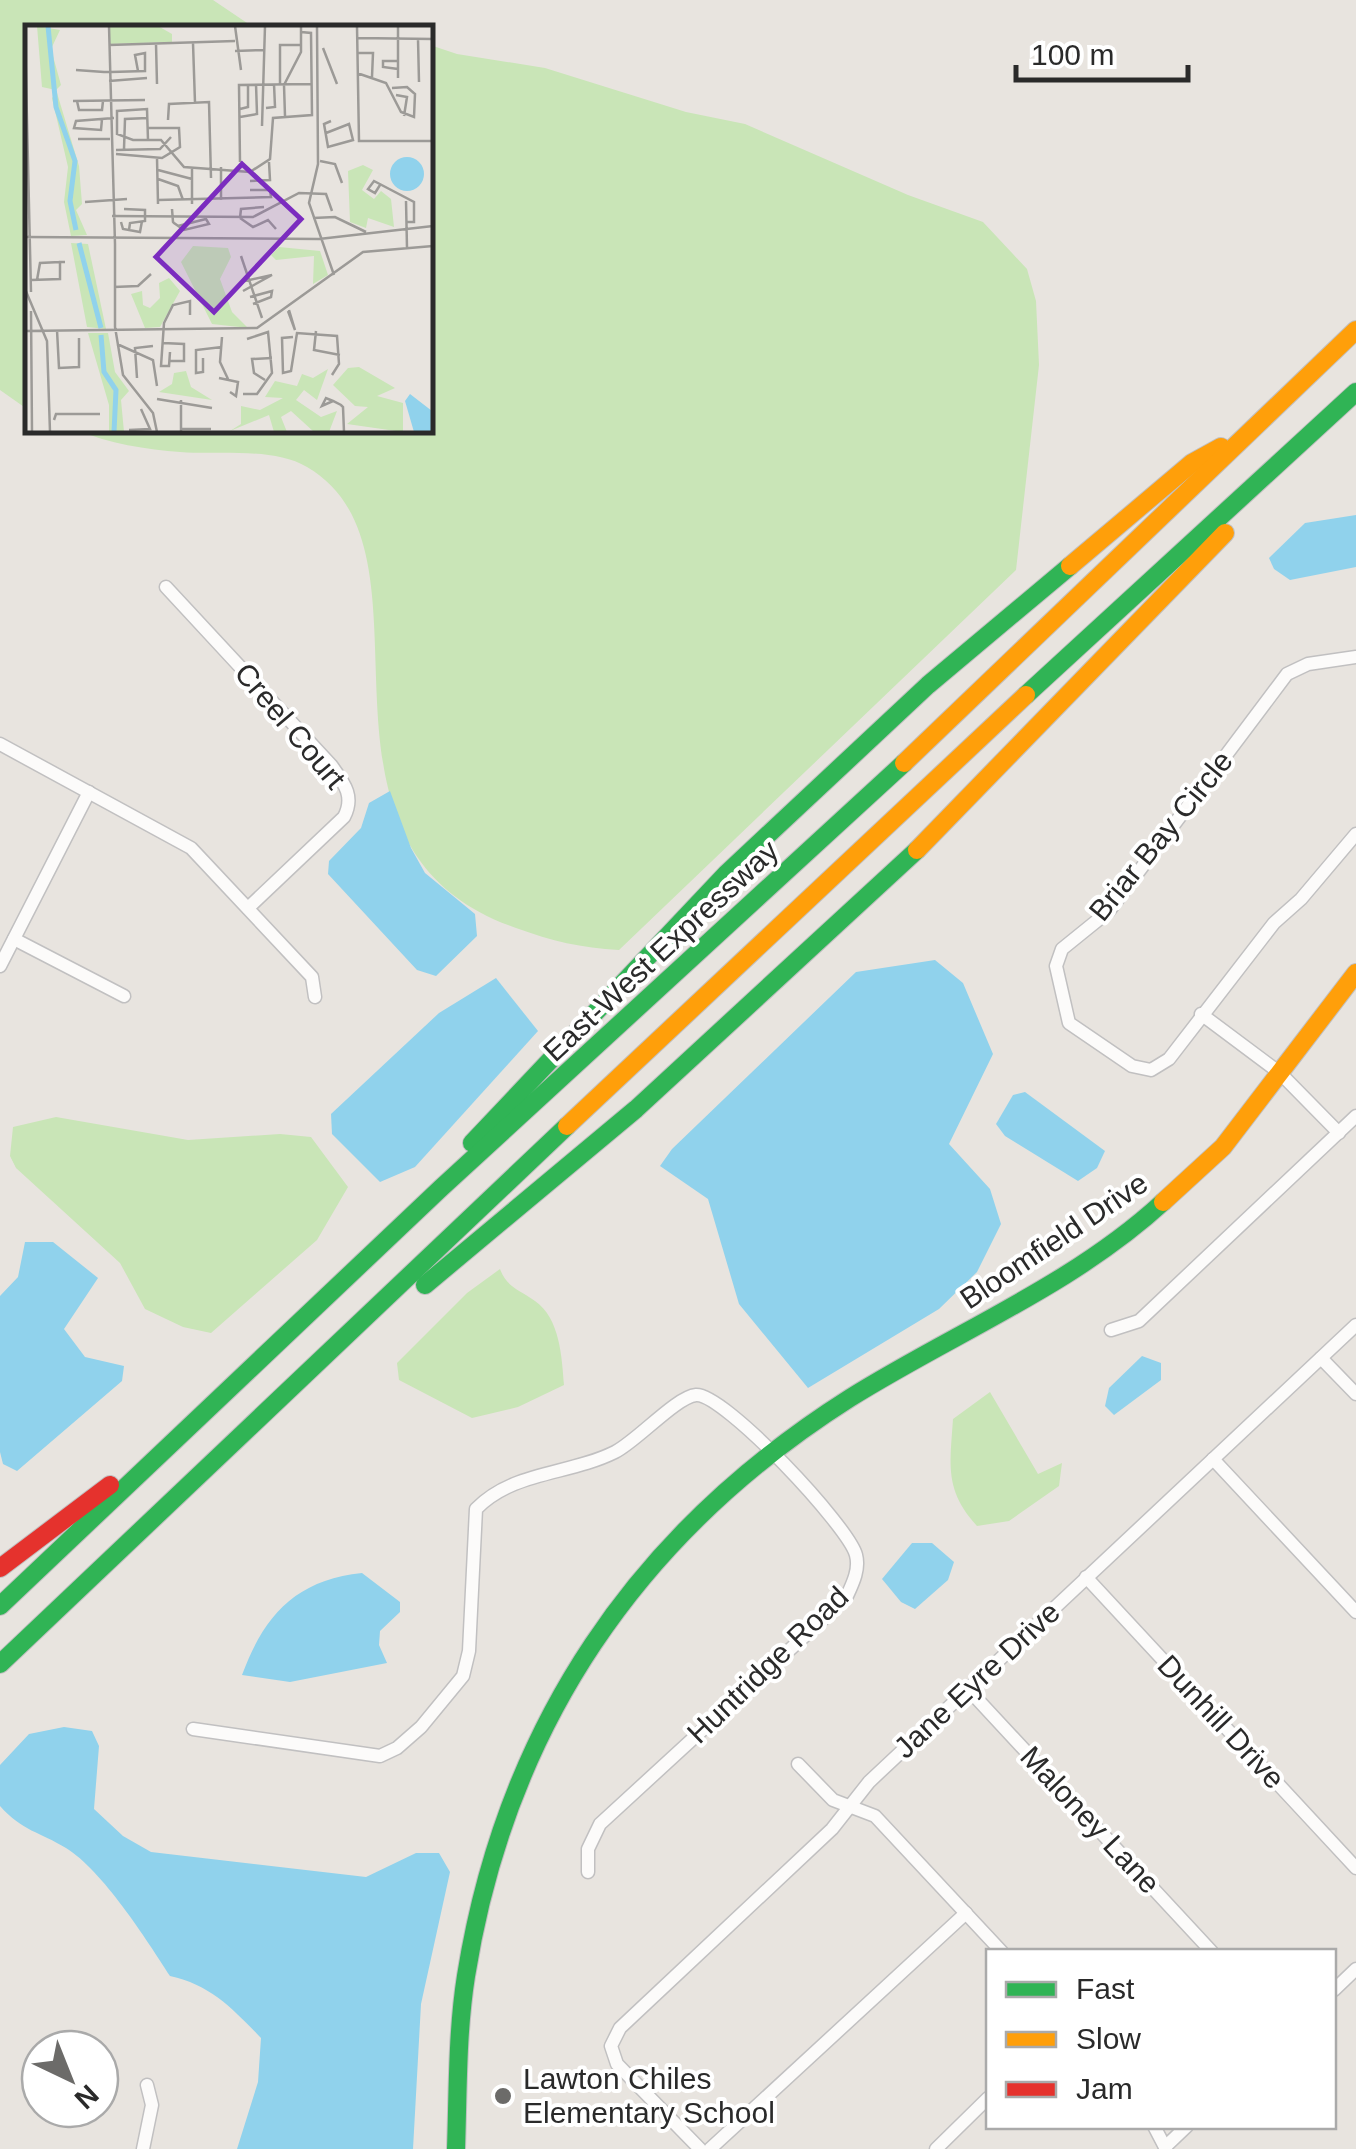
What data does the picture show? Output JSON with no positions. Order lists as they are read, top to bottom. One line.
{"streets":{"main road":["East-West Expressway","Bloomfield Drive"],"street":["Creel Court","Briar Bay Circle","Huntridge Road","Jane Eyre Drive","Dunhill Drive","Maloney Lane"]},"crossings":[["Bloomfield Drive","Huntridge Road"],["Jane Eyre Drive","Dunhill Drive"],["Jane Eyre Drive","Maloney Lane"]],"places":["Lawton Chiles Elementary School"],"legend":["Fast","Slow","Jam"],"scale_bar":"100 m","north":"bottom right"}
